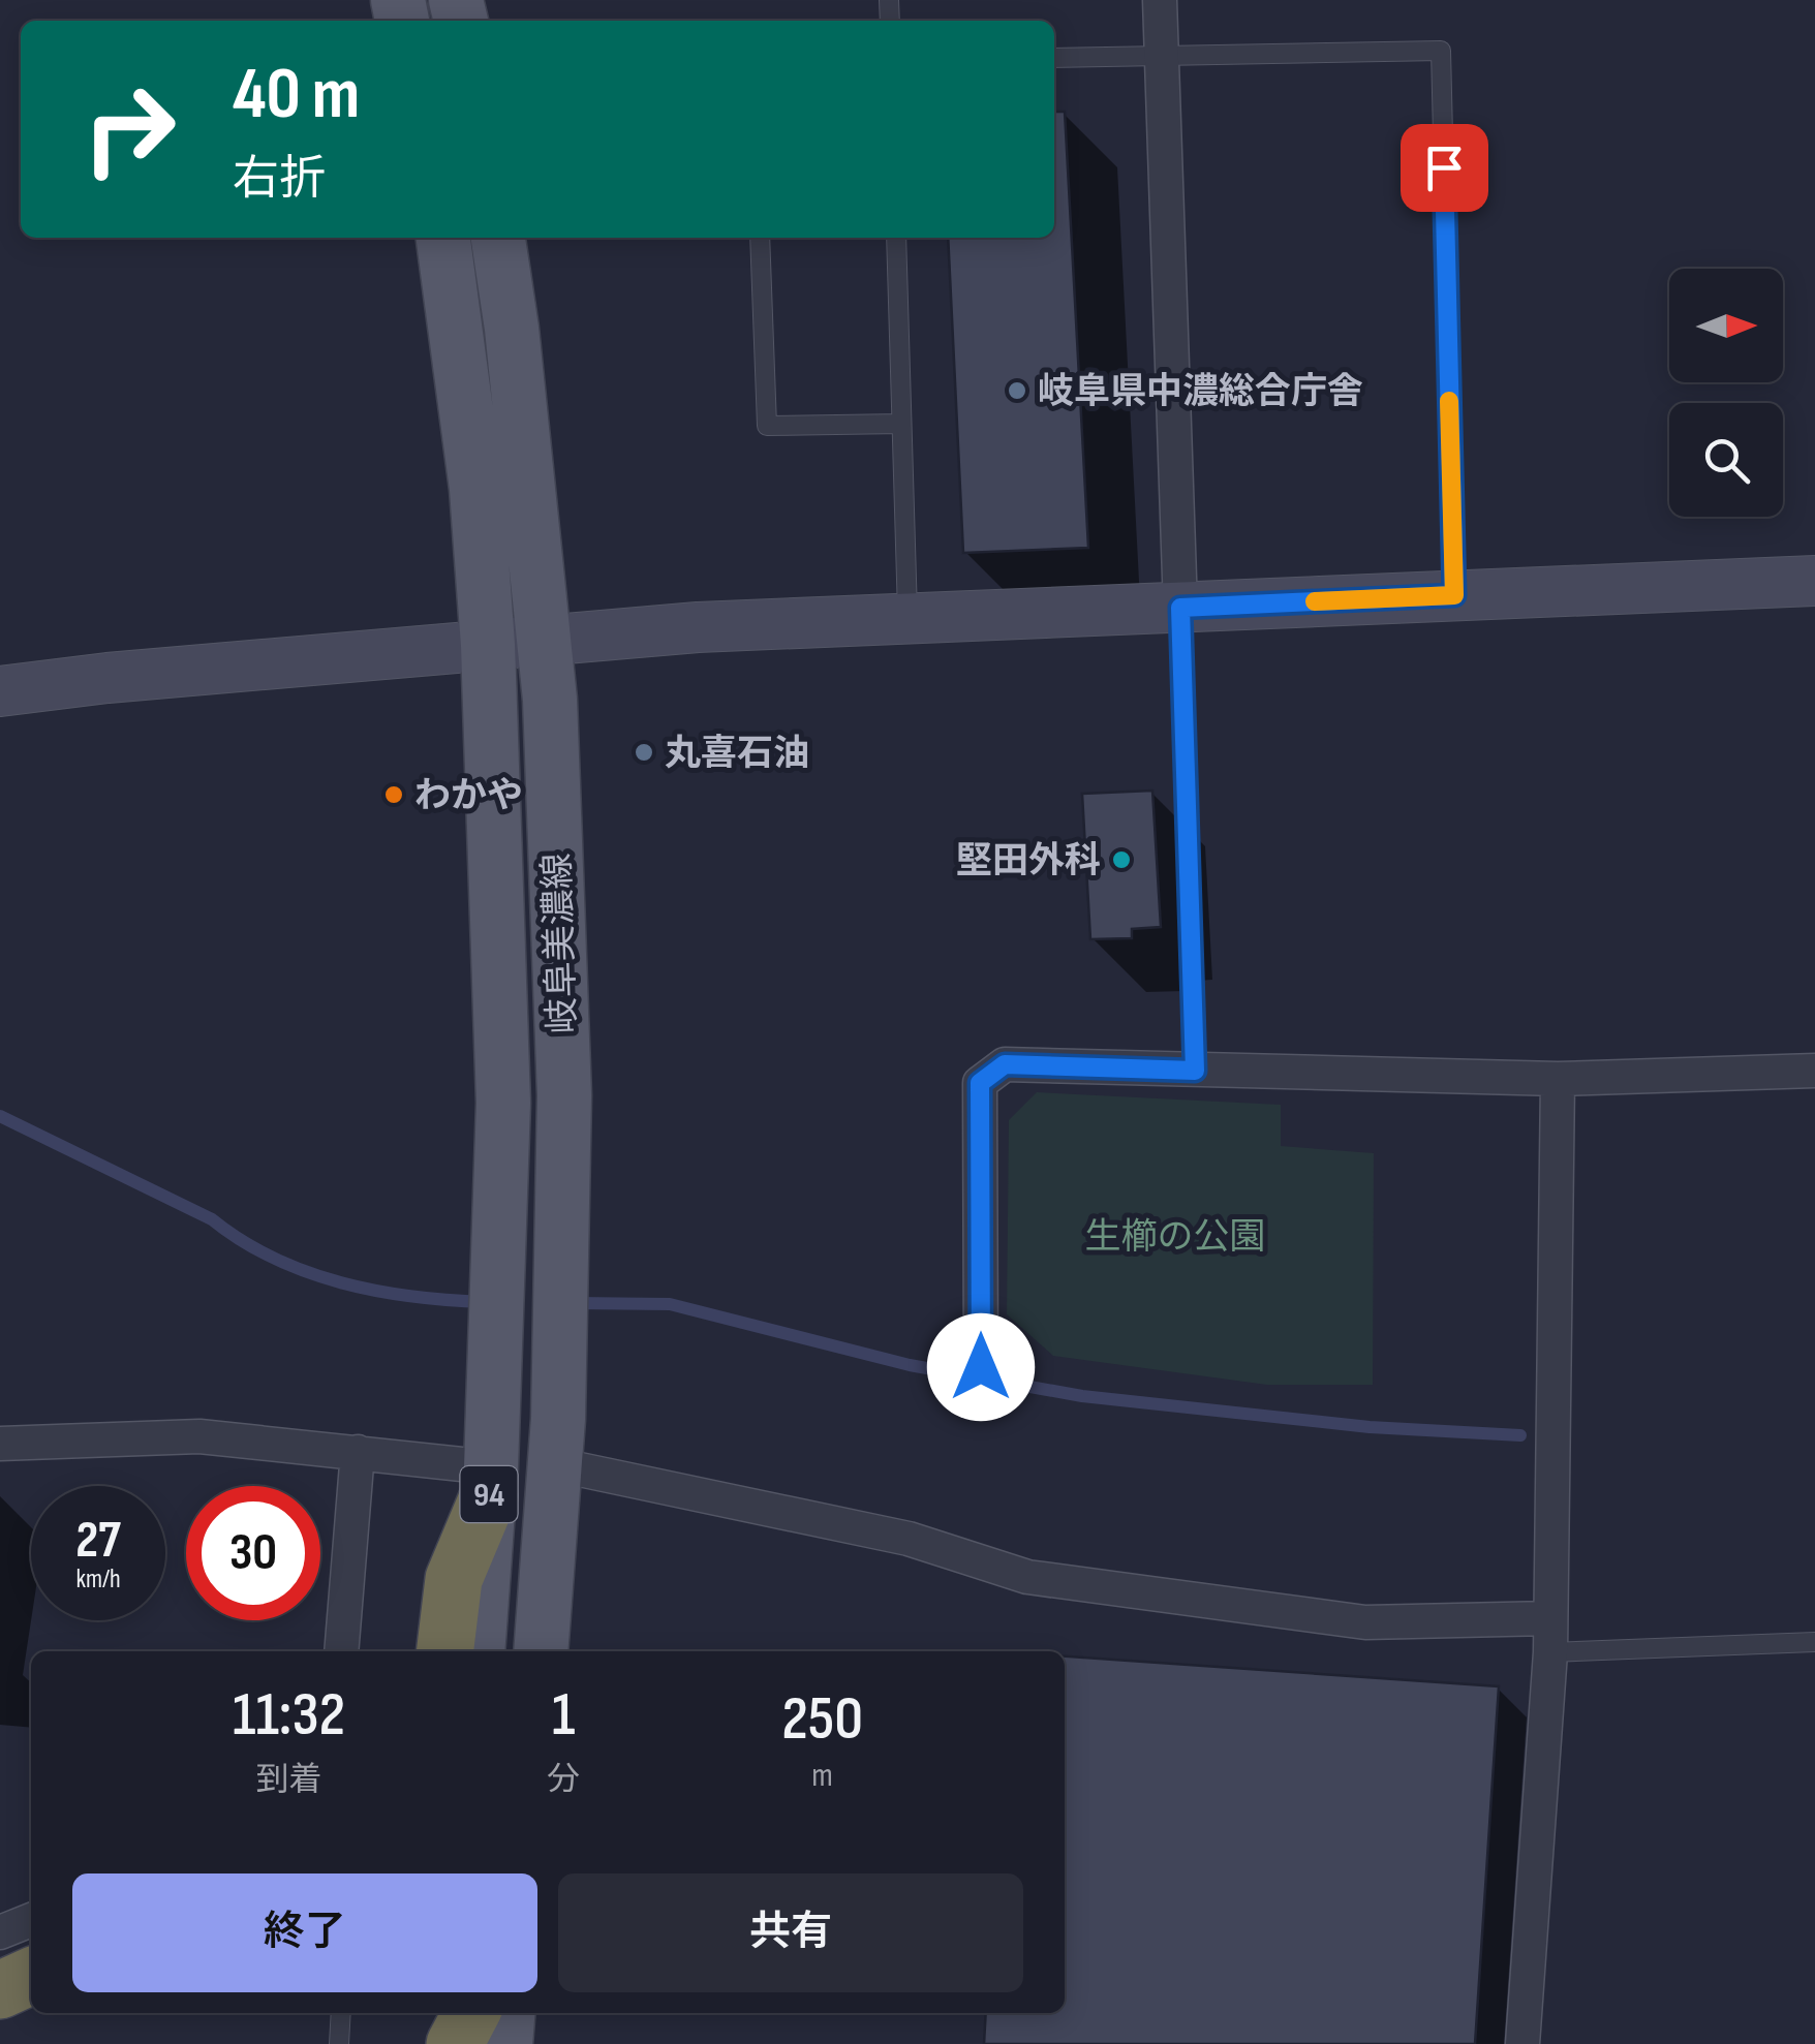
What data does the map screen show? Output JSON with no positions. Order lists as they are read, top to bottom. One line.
{"streets":{"main road":["岐阜美濃線","94"]},"parks":["生櫛の公園"],"places":["岐阜県中濃総合庁舎","丸喜石油","わかや","堅田外科"],"north":"right","page":{"turn":["40 m","右折"],"speed":"27 km/h","limit":"30","eta":["11:32","到着","1","分","250","m"],"buttons":["終了","共有"]}}
